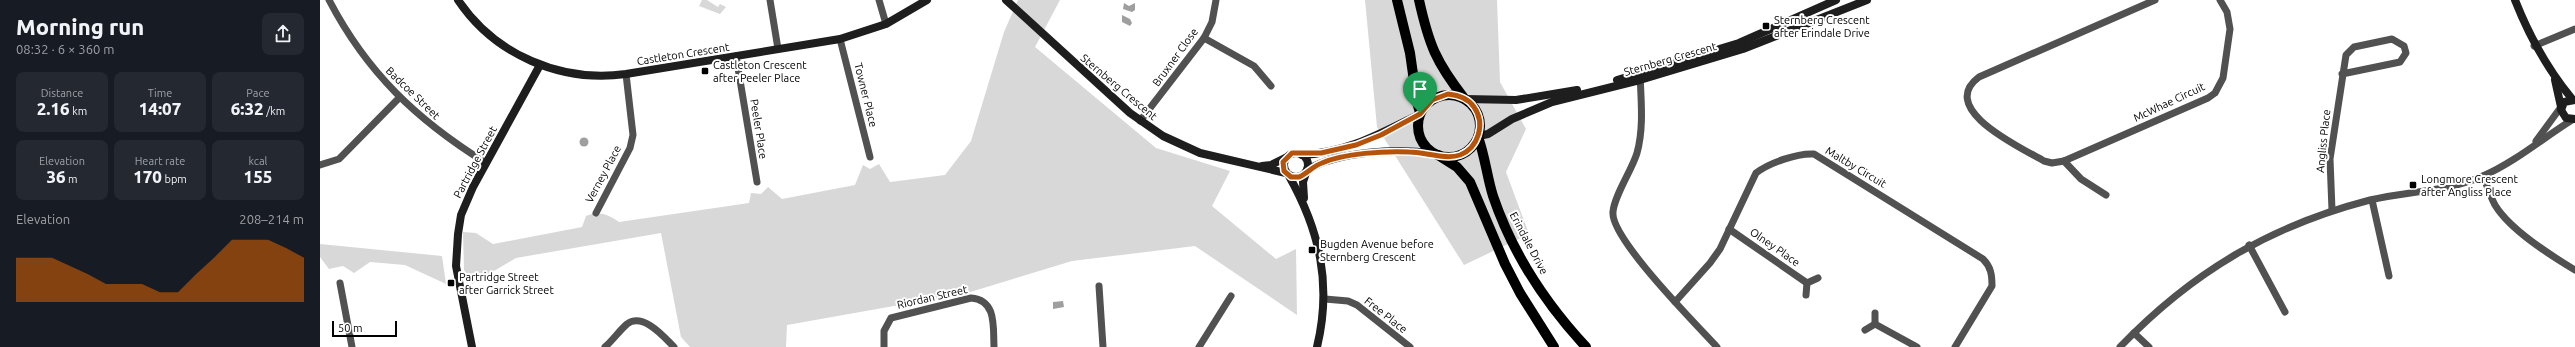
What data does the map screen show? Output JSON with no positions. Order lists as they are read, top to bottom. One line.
{"streets":{"main road":["Erindale Drive"],"street":["Castleton Crescent","Bruxner Close","Sternberg Crescent","Badcoe Street","Towner Place","McWhae Circuit","Peeler Place","Angliss Place","Partridge Street","Maltby Circuit","Verney Place","Olney Place","Riordan Street","Free Place"]},"crossings":[["Castleton Crescent","Towner Place"],["Castleton Crescent","Peeler Place"],["Castleton Crescent","Partridge Street"],["Castleton Crescent","Verney Place"],["Bruxner Close","Sternberg Crescent"],["Sternberg Crescent","Erindale Drive"],["Badcoe Street","Partridge Street"],["Maltby Circuit","Olney Place"]],"places":{"transit":["Sternberg Crescent after Erindale Drive","Castleton Crescent after Peeler Place","Longmore Crescent after Angliss Place","Bugden Avenue before Sternberg Crescent","Partridge Street after Garrick Street"]},"scale_bar":"50 m","page":{"heading":["Morning run","08:32 · 6 × 360 m"],"stats":[["Distance","2.16 km"],["Time","14:07"],["Pace","6:32 /km"],["Elevation","36 m"],["Heart rate","170 bpm"],["kcal","155"]],"chart":["Elevation","208–214 m"],"scale":"50 m"}}
